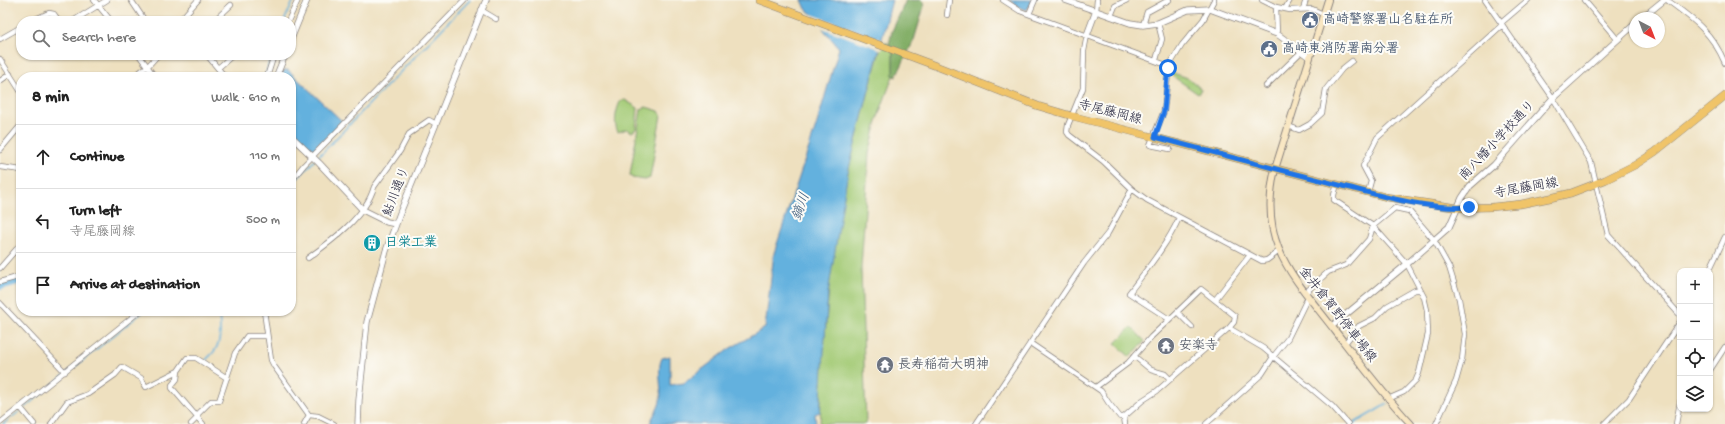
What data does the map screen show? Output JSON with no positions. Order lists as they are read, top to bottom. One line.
{"streets":{"main road":["寺尾藤岡線","金井倉賀野停車場線"],"street":["南八幡小学校通り","鮎川通り"]},"crossings":[["寺尾藤岡線","南八幡小学校通り"],["寺尾藤岡線","金井倉賀野停車場線"],["南八幡小学校通り","金井倉賀野停車場線"]],"water":["鏑川"],"places":{"public building":["高崎警察署山名駐在所","高崎東消防署南分署"],"building":["日栄工業"],"temple":["安楽寺","長寿稲荷大明神"]},"north":"bottom right","page":{"search":"Search here","heading":["8 min","Walk · 610 m"],"list":[["Continue","110 m"],["Turn left","寺尾藤岡線","500 m"],"Arrive at destination"],"map_buttons":["+","−"]}}
